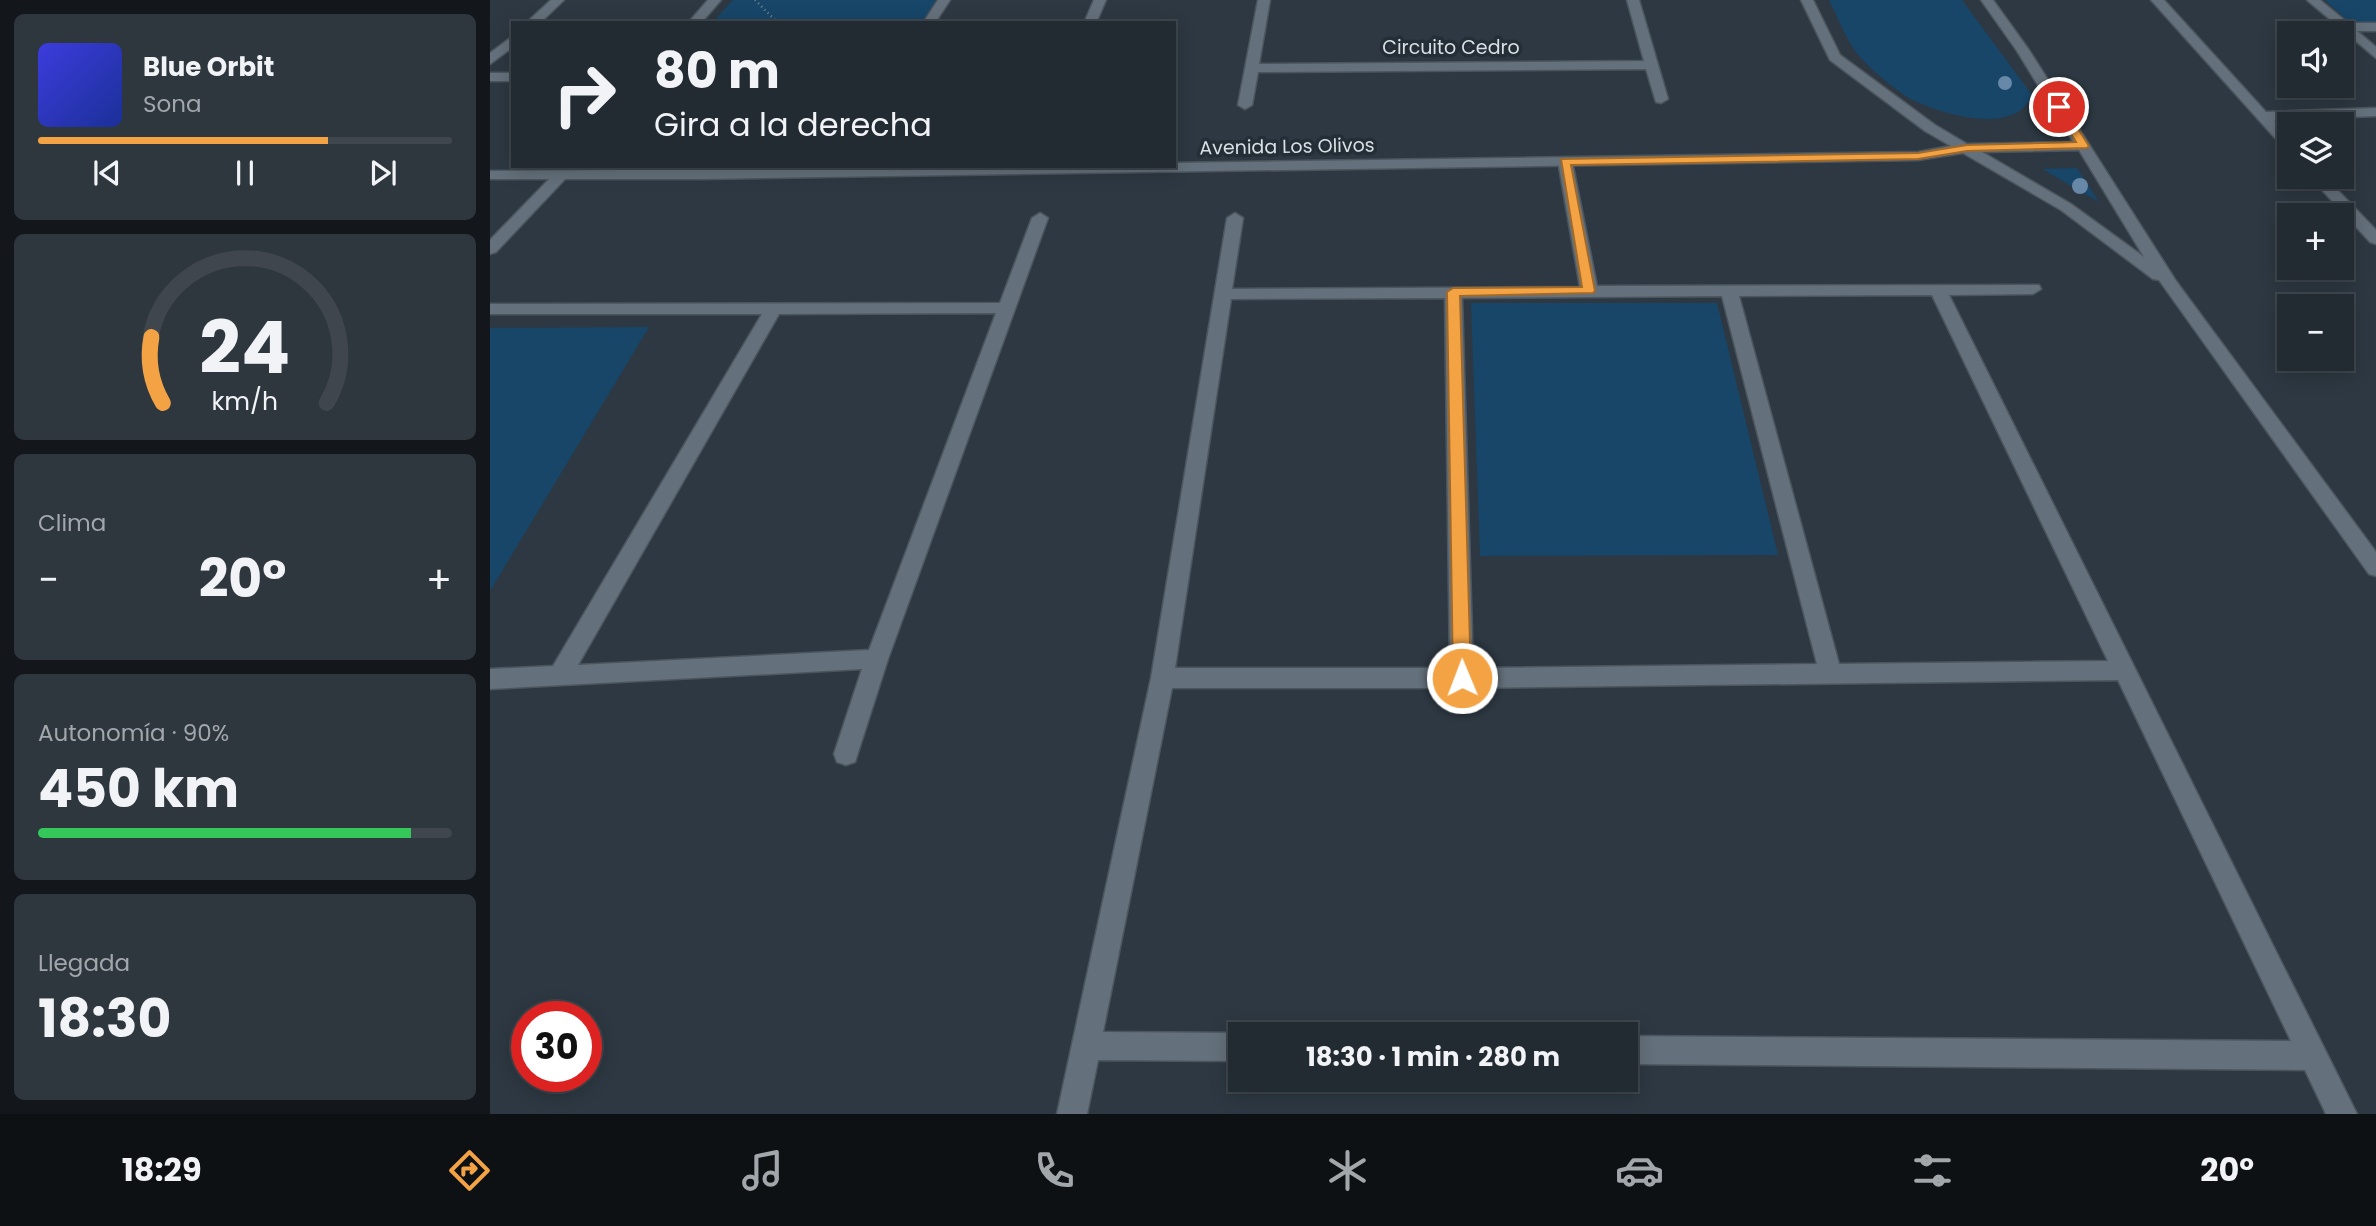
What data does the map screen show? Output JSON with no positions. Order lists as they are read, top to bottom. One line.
{"streets":{"street":["Circuito Cedro","Avenida Los Olivos"]},"page":{"map_buttons":["+","−"],"turn":["80 m","Gira a la derecha"],"song":["Blue Orbit","Sona"],"tile":["Clima",["Autonomía · 90%","450 km"],["Llegada","18:30"]],"heat":["−","20°","+"],"limit":"30","trip":"18:30 · 1 min · 280 m","tabs":["18:29","20°"],"gauge":["24","km/h"]}}
